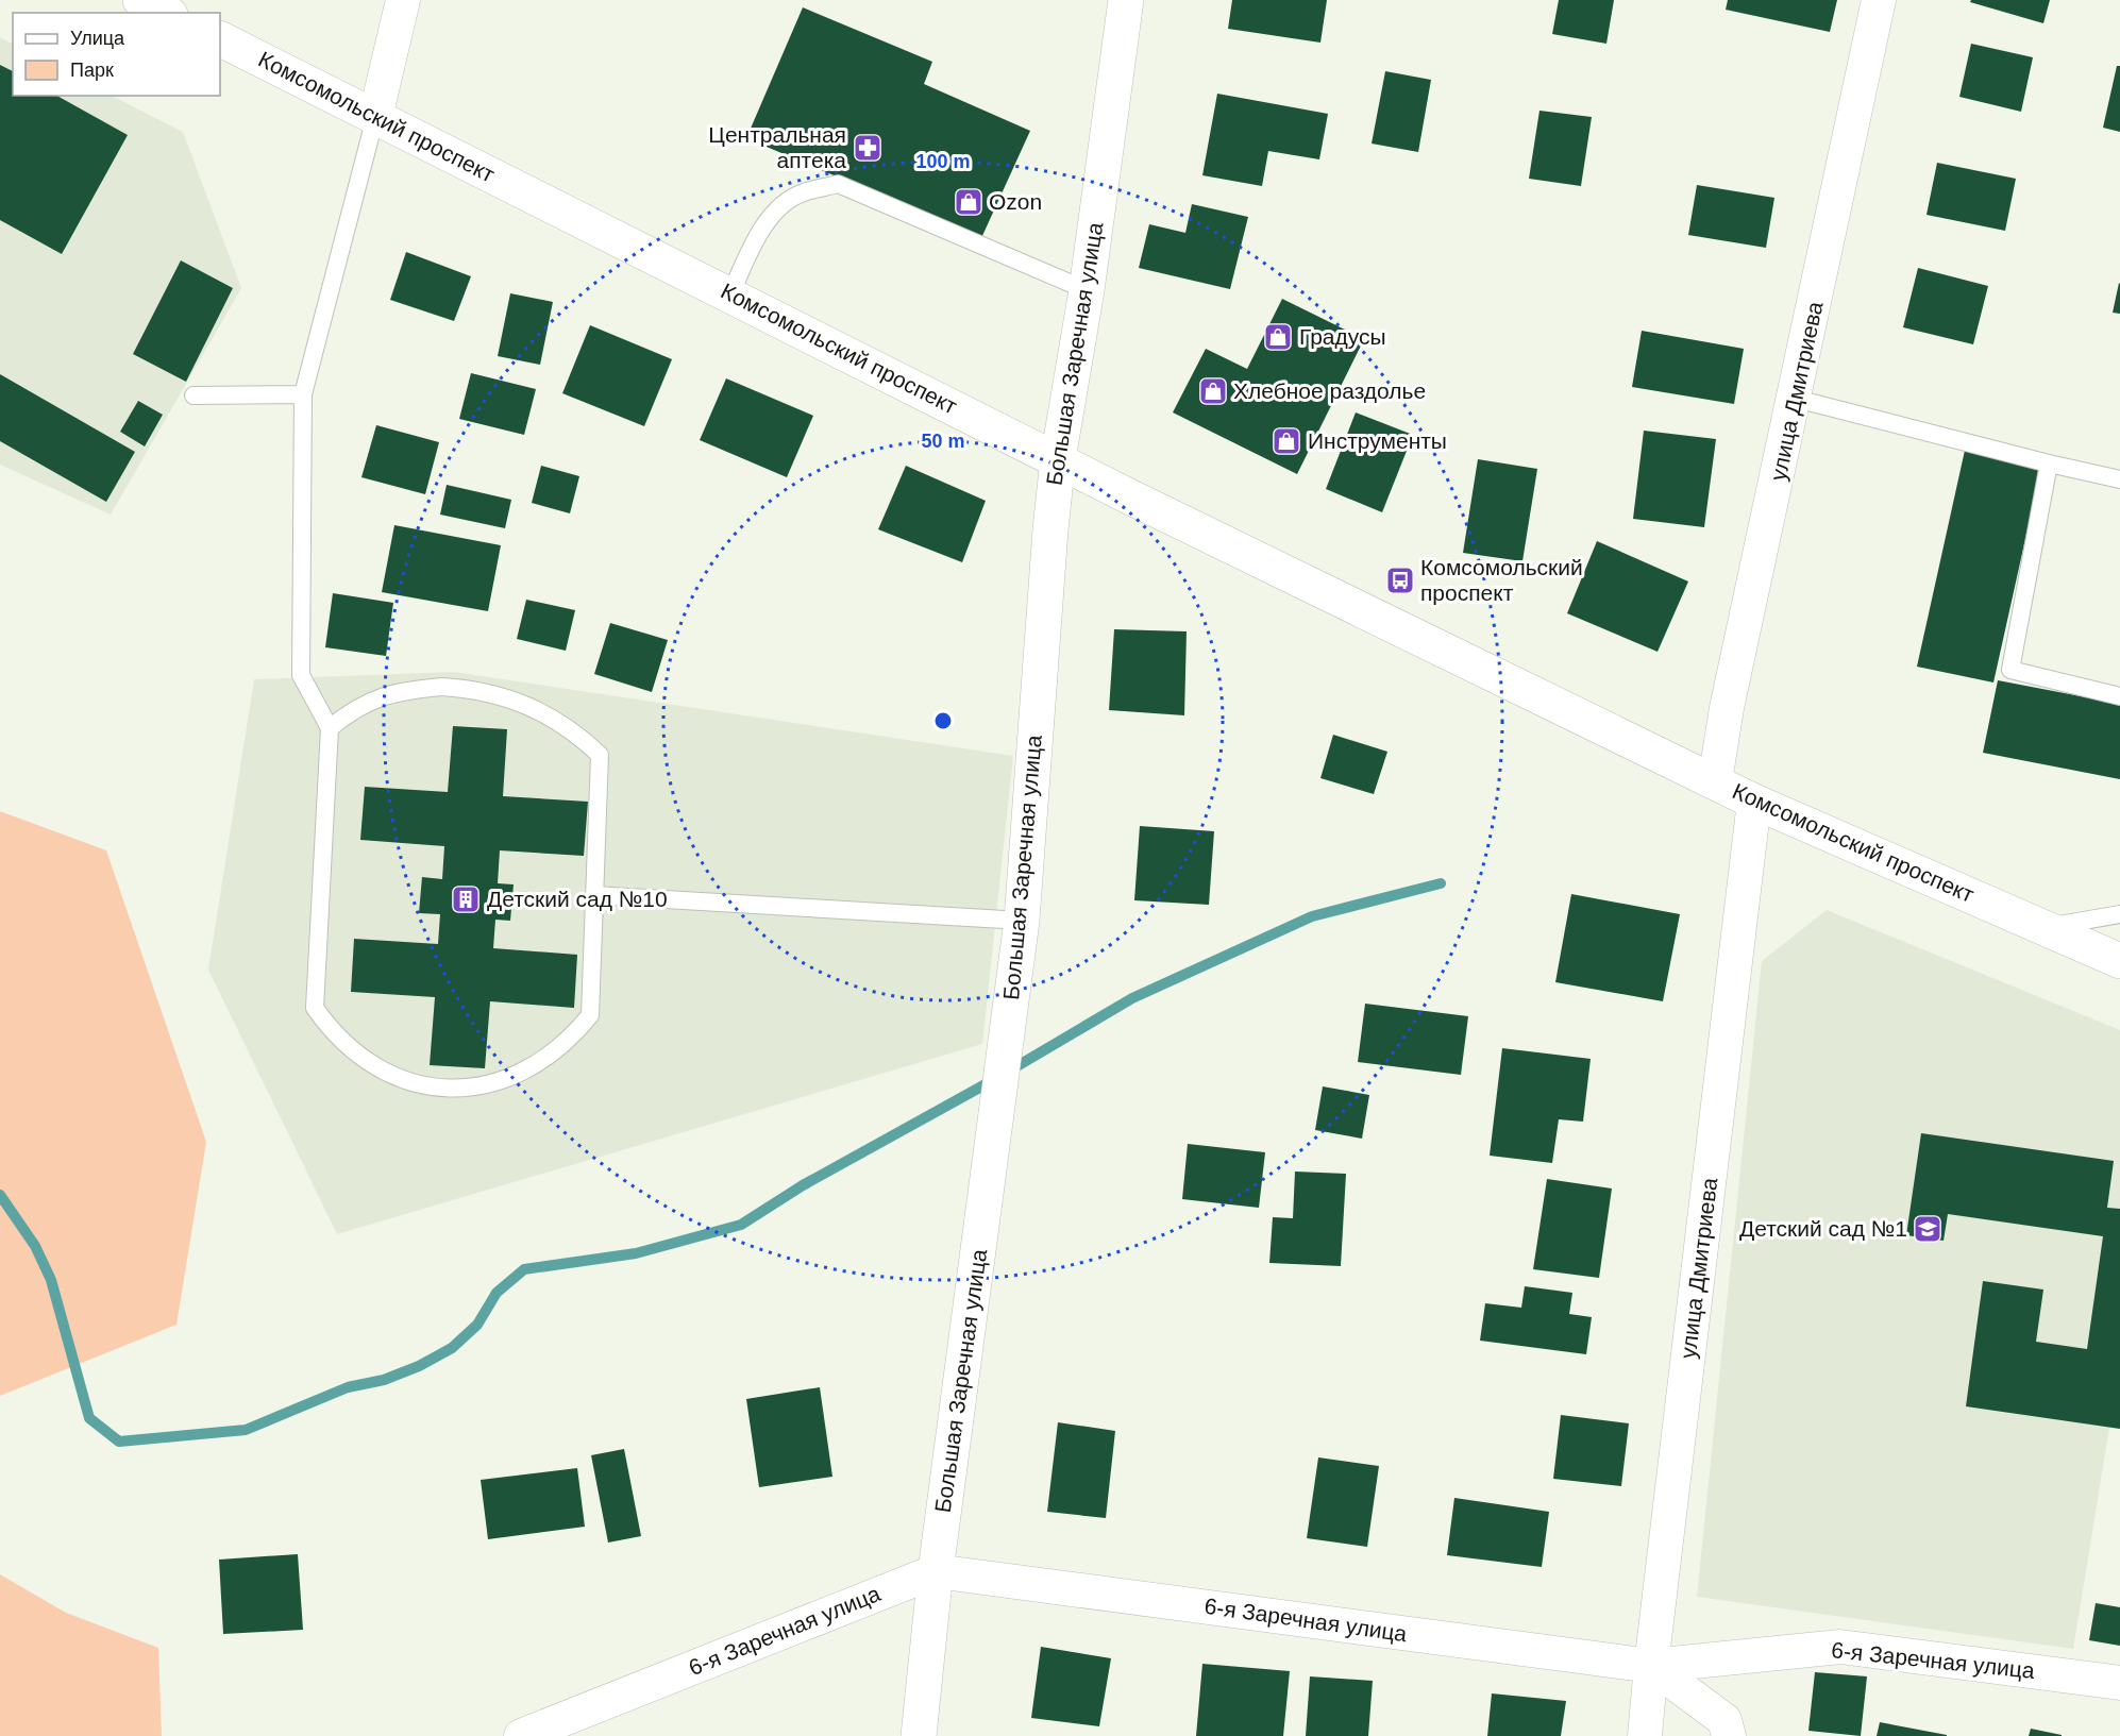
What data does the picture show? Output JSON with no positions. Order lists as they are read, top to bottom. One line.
{"streets":{"main road":["Комсомольский проспект","Большая Заречная улица"],"street":["улица Дмитриева","6-я Заречная улица"]},"crossings":[["Комсомольский проспект","Большая Заречная улица"],["Комсомольский проспект","улица Дмитриева"],["Большая Заречная улица","6-я Заречная улица"],["улица Дмитриева","6-я Заречная улица"]],"places":{"pharmacy":["Центральная аптека"],"shop":["Ozon","Градусы","Хлебное раздолье","Инструменты"],"bus stop":["Комсомольский проспект"],"building":["Детский сад №10"],"school or university":["Детский сад №1"]},"legend":["Улица","Парк"],"rings":["100 m","50 m"]}
